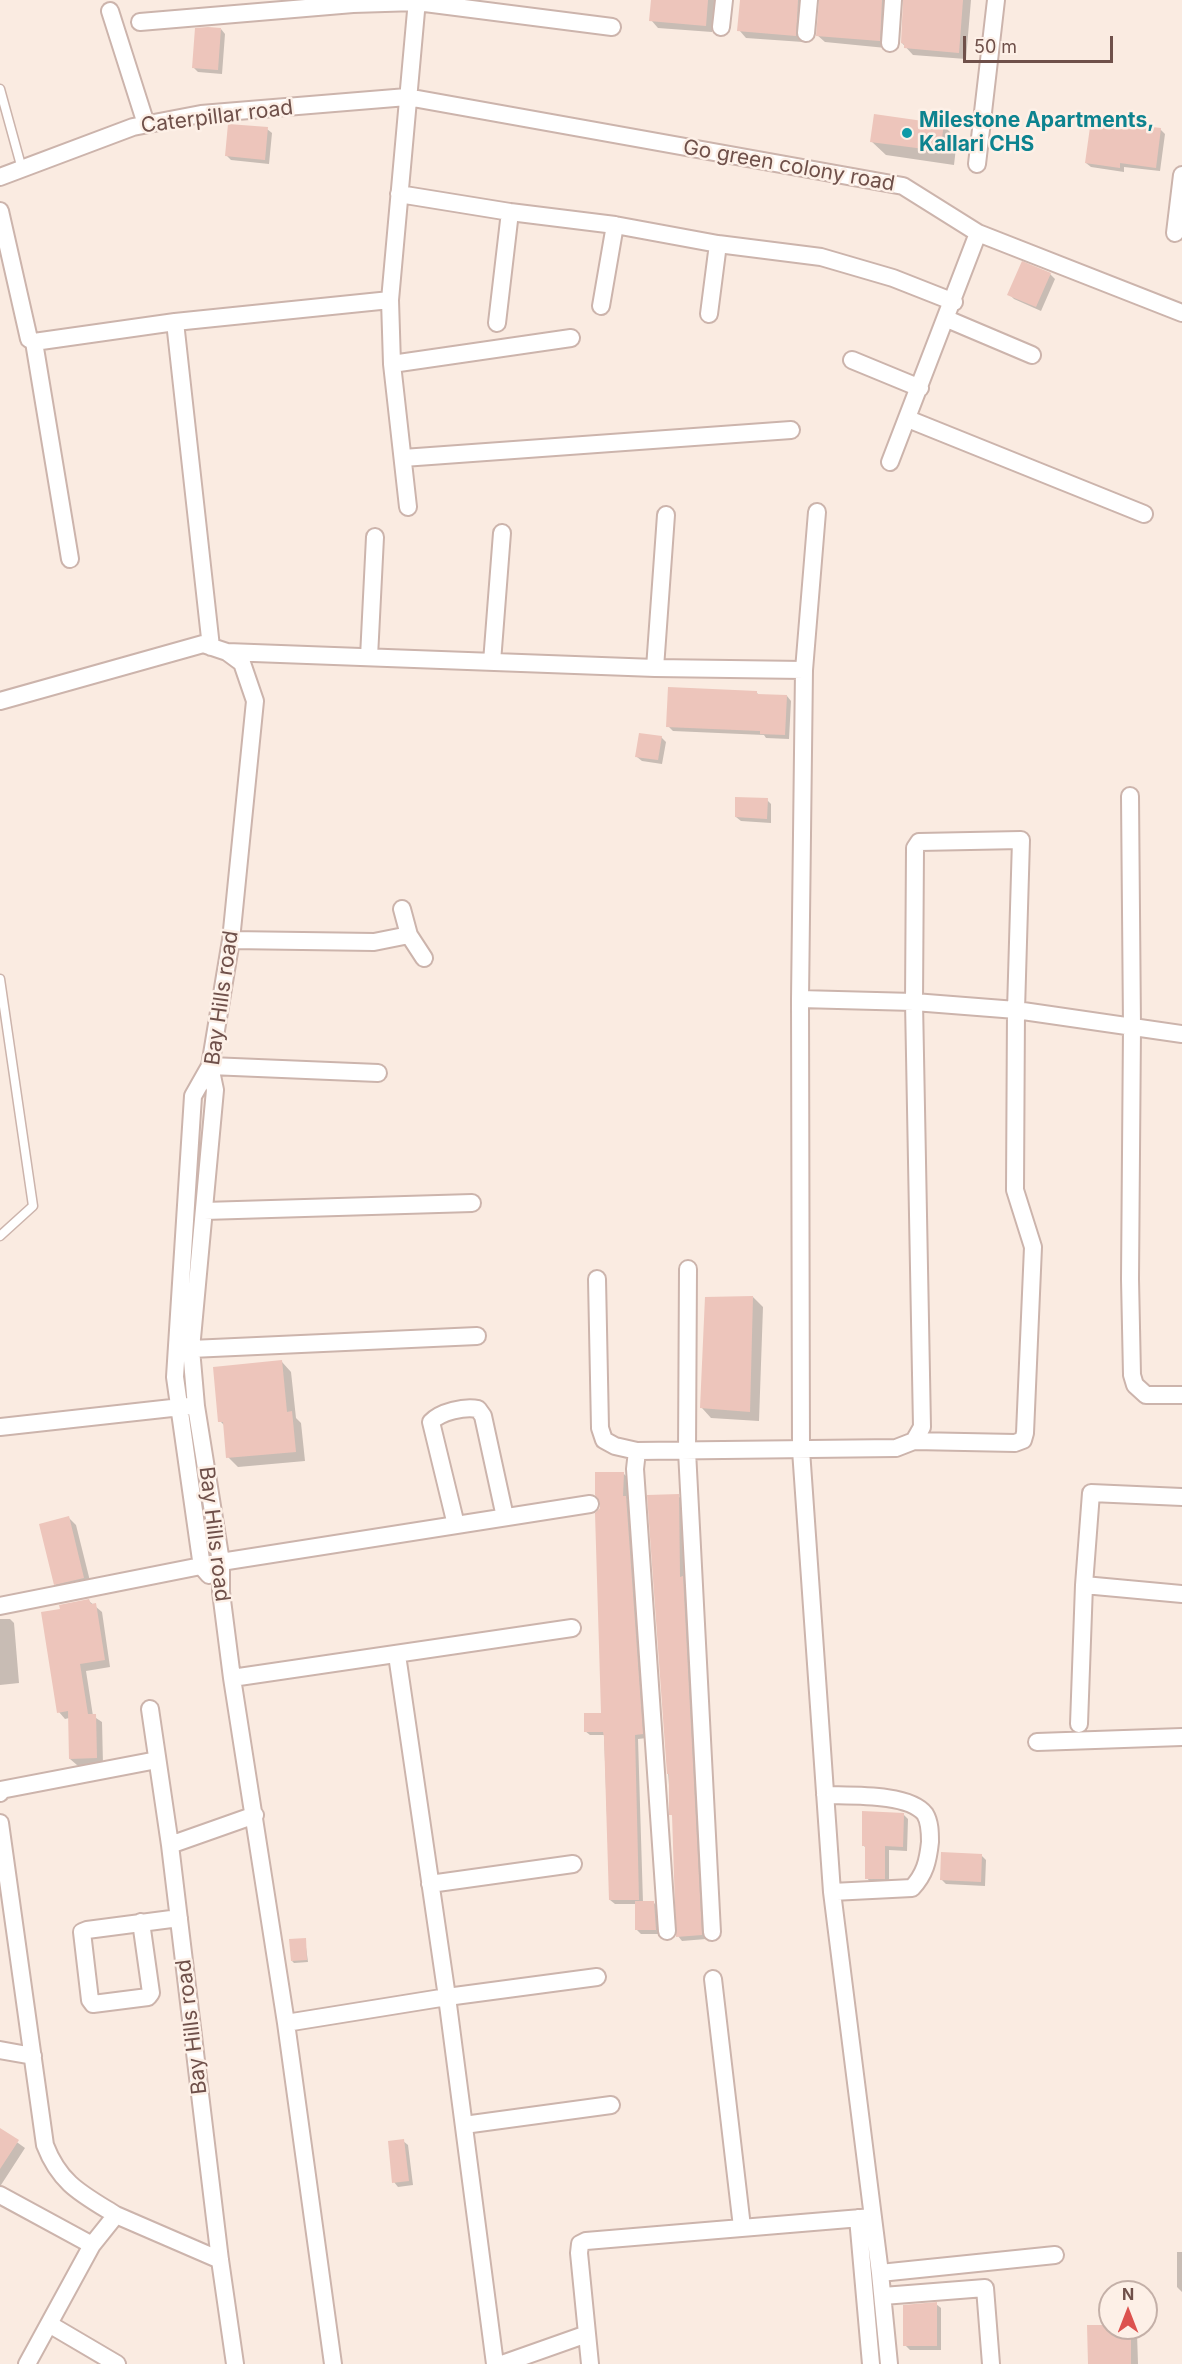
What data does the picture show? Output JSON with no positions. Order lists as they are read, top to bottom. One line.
{"streets":{"street":["Caterpillar road","Go green colony road","Bay Hills road"]},"crossings":[["Caterpillar road","Go green colony road"]],"places":["Milestone Apartments, Kallari CHS"],"scale_bar":"50 m","north":"top"}
